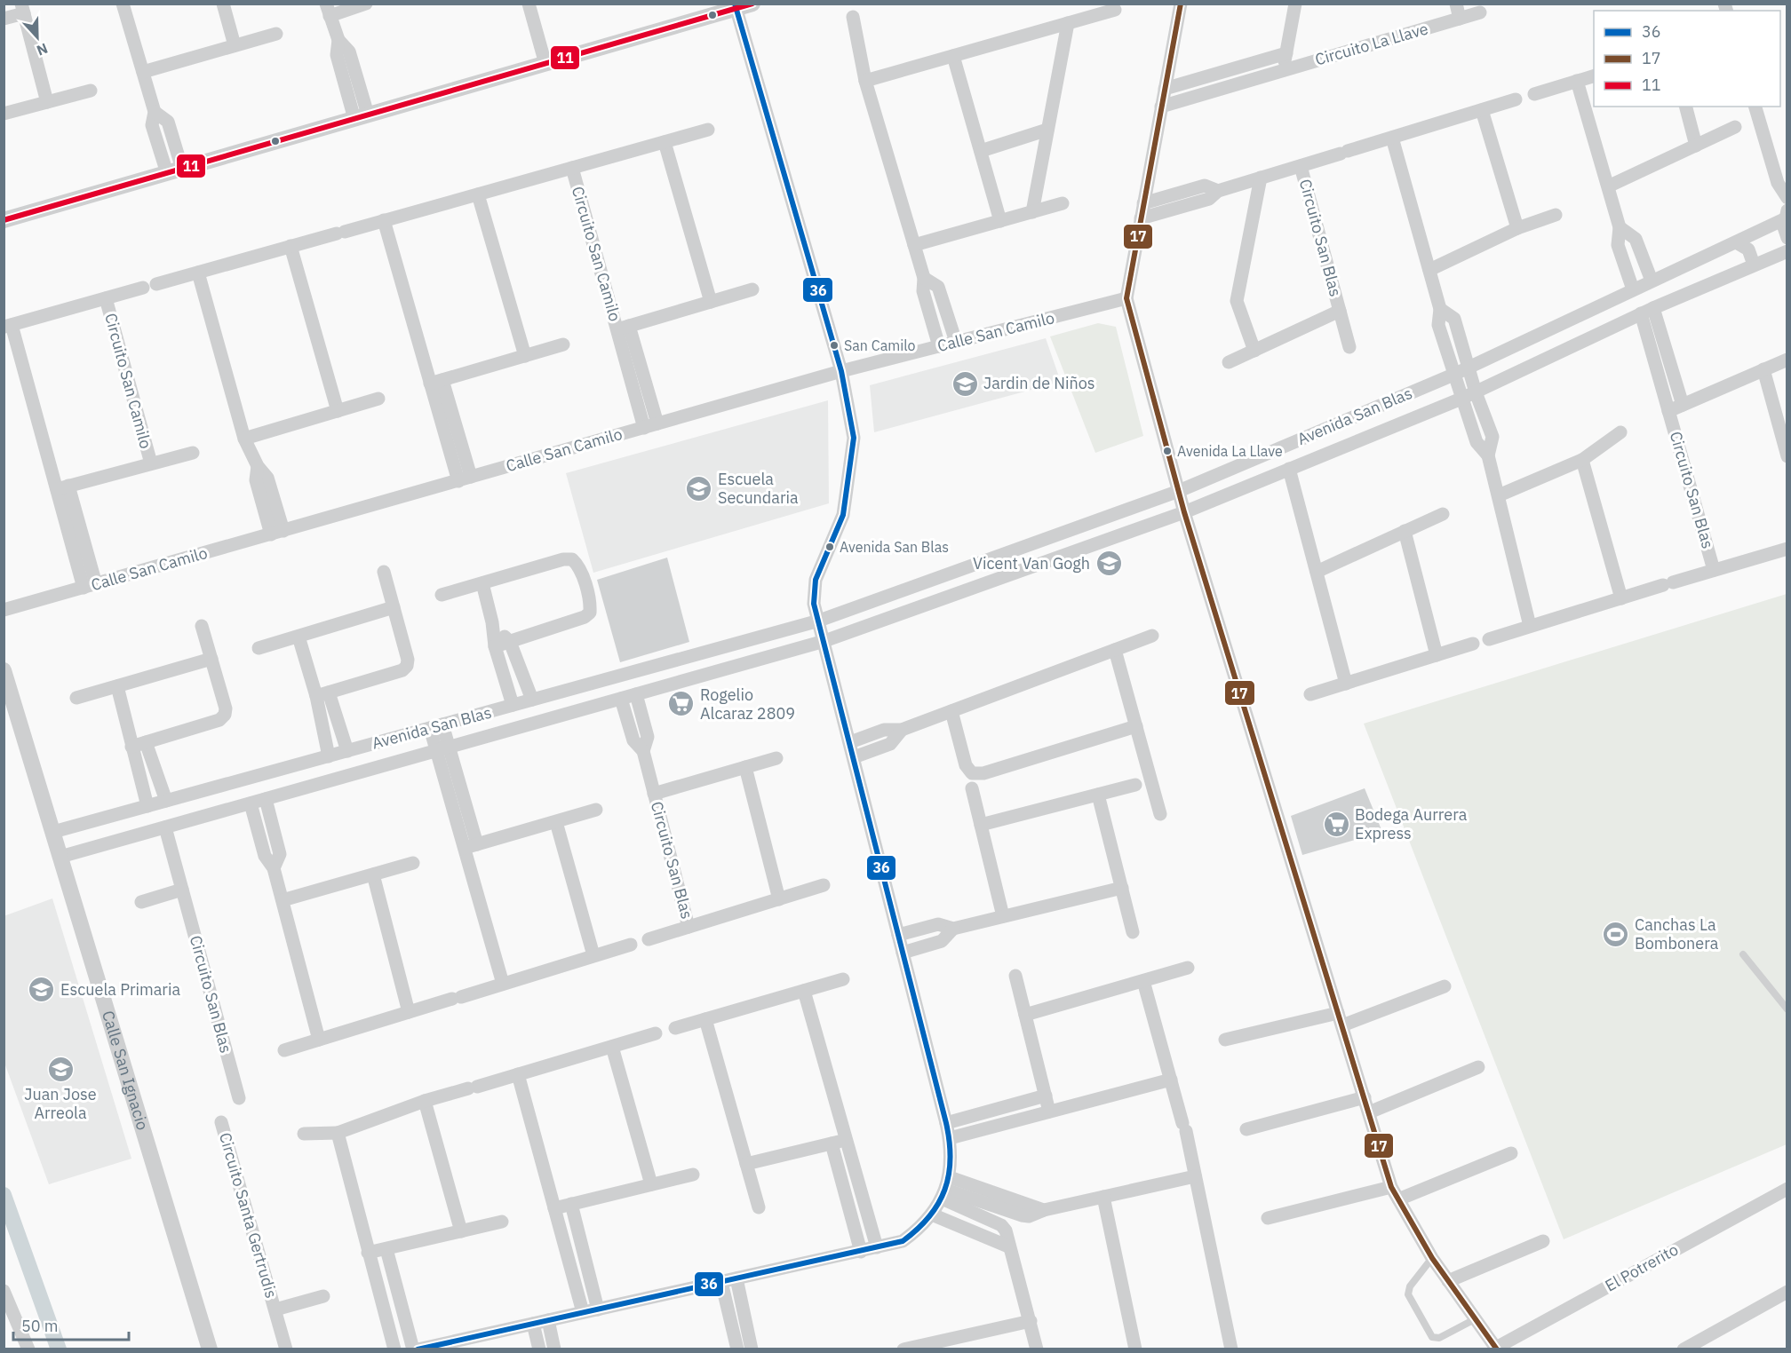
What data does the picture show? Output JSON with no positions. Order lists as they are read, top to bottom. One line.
{"streets":{"street":["Circuito La Llave","Circuito San Blas","Circuito San Camilo","Calle San Camilo","Avenida San Blas","Calle San Ignacio","Circuito Santa Gertrudis","El Potrerito"]},"crossings":[["Circuito San Blas","Avenida San Blas"],["Circuito San Camilo","Calle San Camilo"],["Avenida San Blas","Calle San Ignacio"]],"places":{"other":["San Camilo","Avenida La Llave","Avenida San Blas"],"school or university":["Jardin de Niños","Escuela Secundaria","Vicent Van Gogh","Escuela Primaria","Juan Jose Arreola"],"supermarket":["Rogelio Alcaraz 2809","Bodega Aurrera Express"],"sports":["Canchas La Bombonera"]},"lines":["transit line 36","transit line 17","transit line 11"],"legend":["36","17","11"],"scale_bar":"50 m","north":"bottom"}
